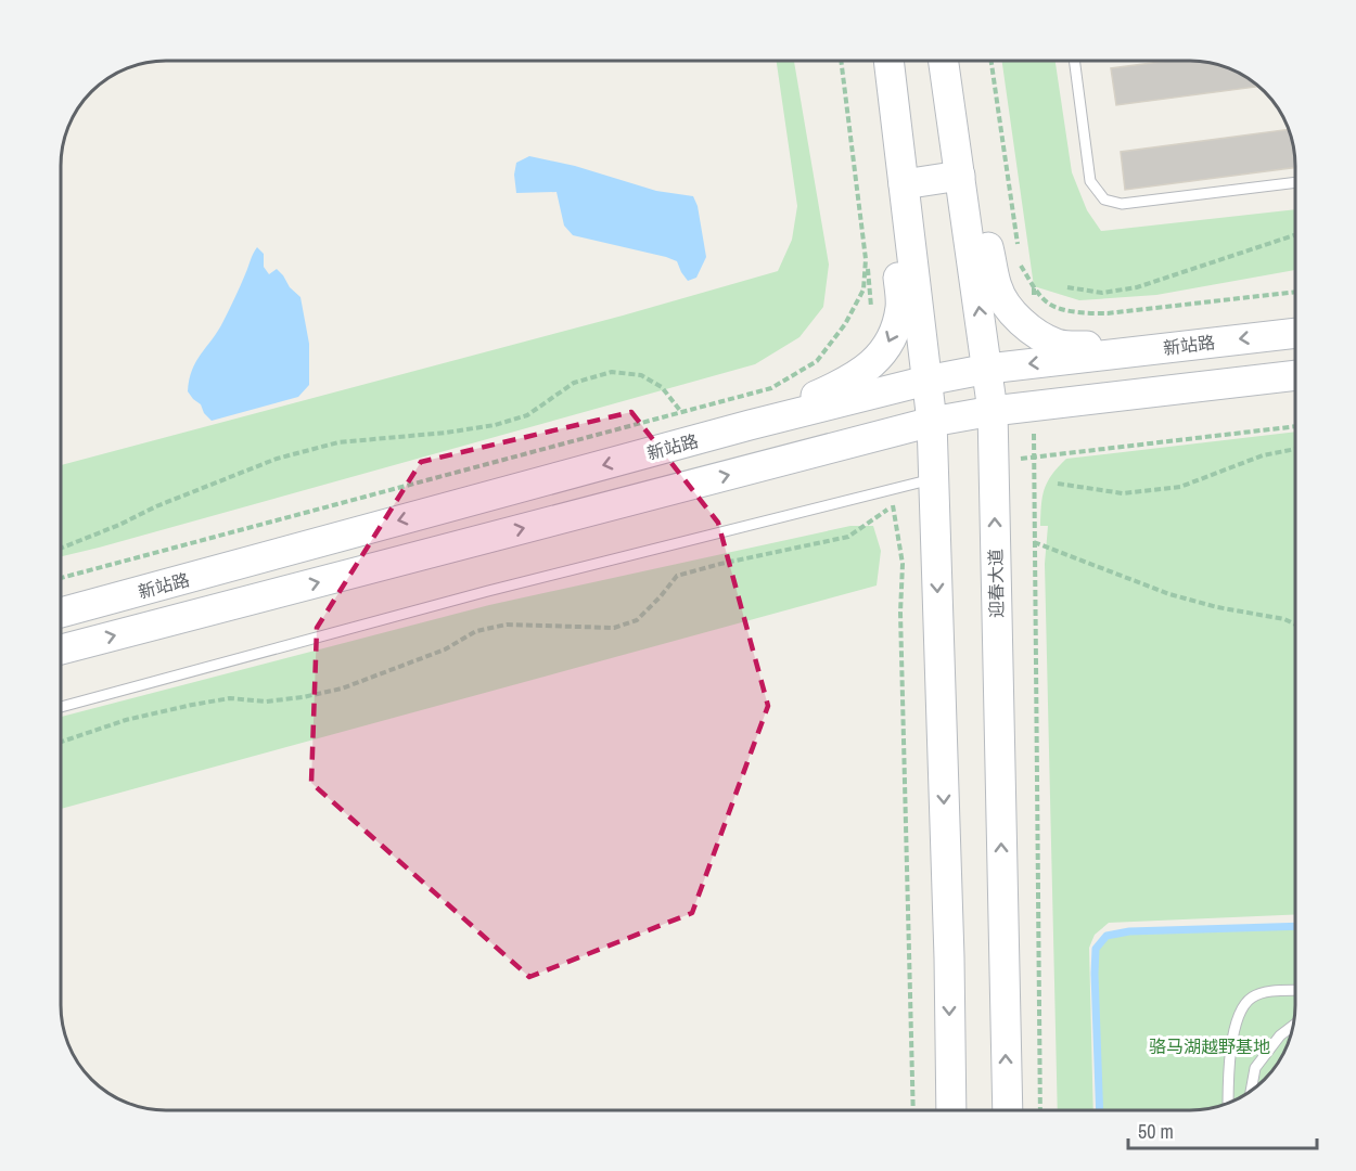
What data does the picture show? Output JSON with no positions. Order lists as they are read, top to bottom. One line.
{"streets":{"main road":["新站路","迎春大道"]},"crossings":[["新站路","迎春大道"]],"parks":["骆马湖越野基地"],"scale_bar":"50 m"}
